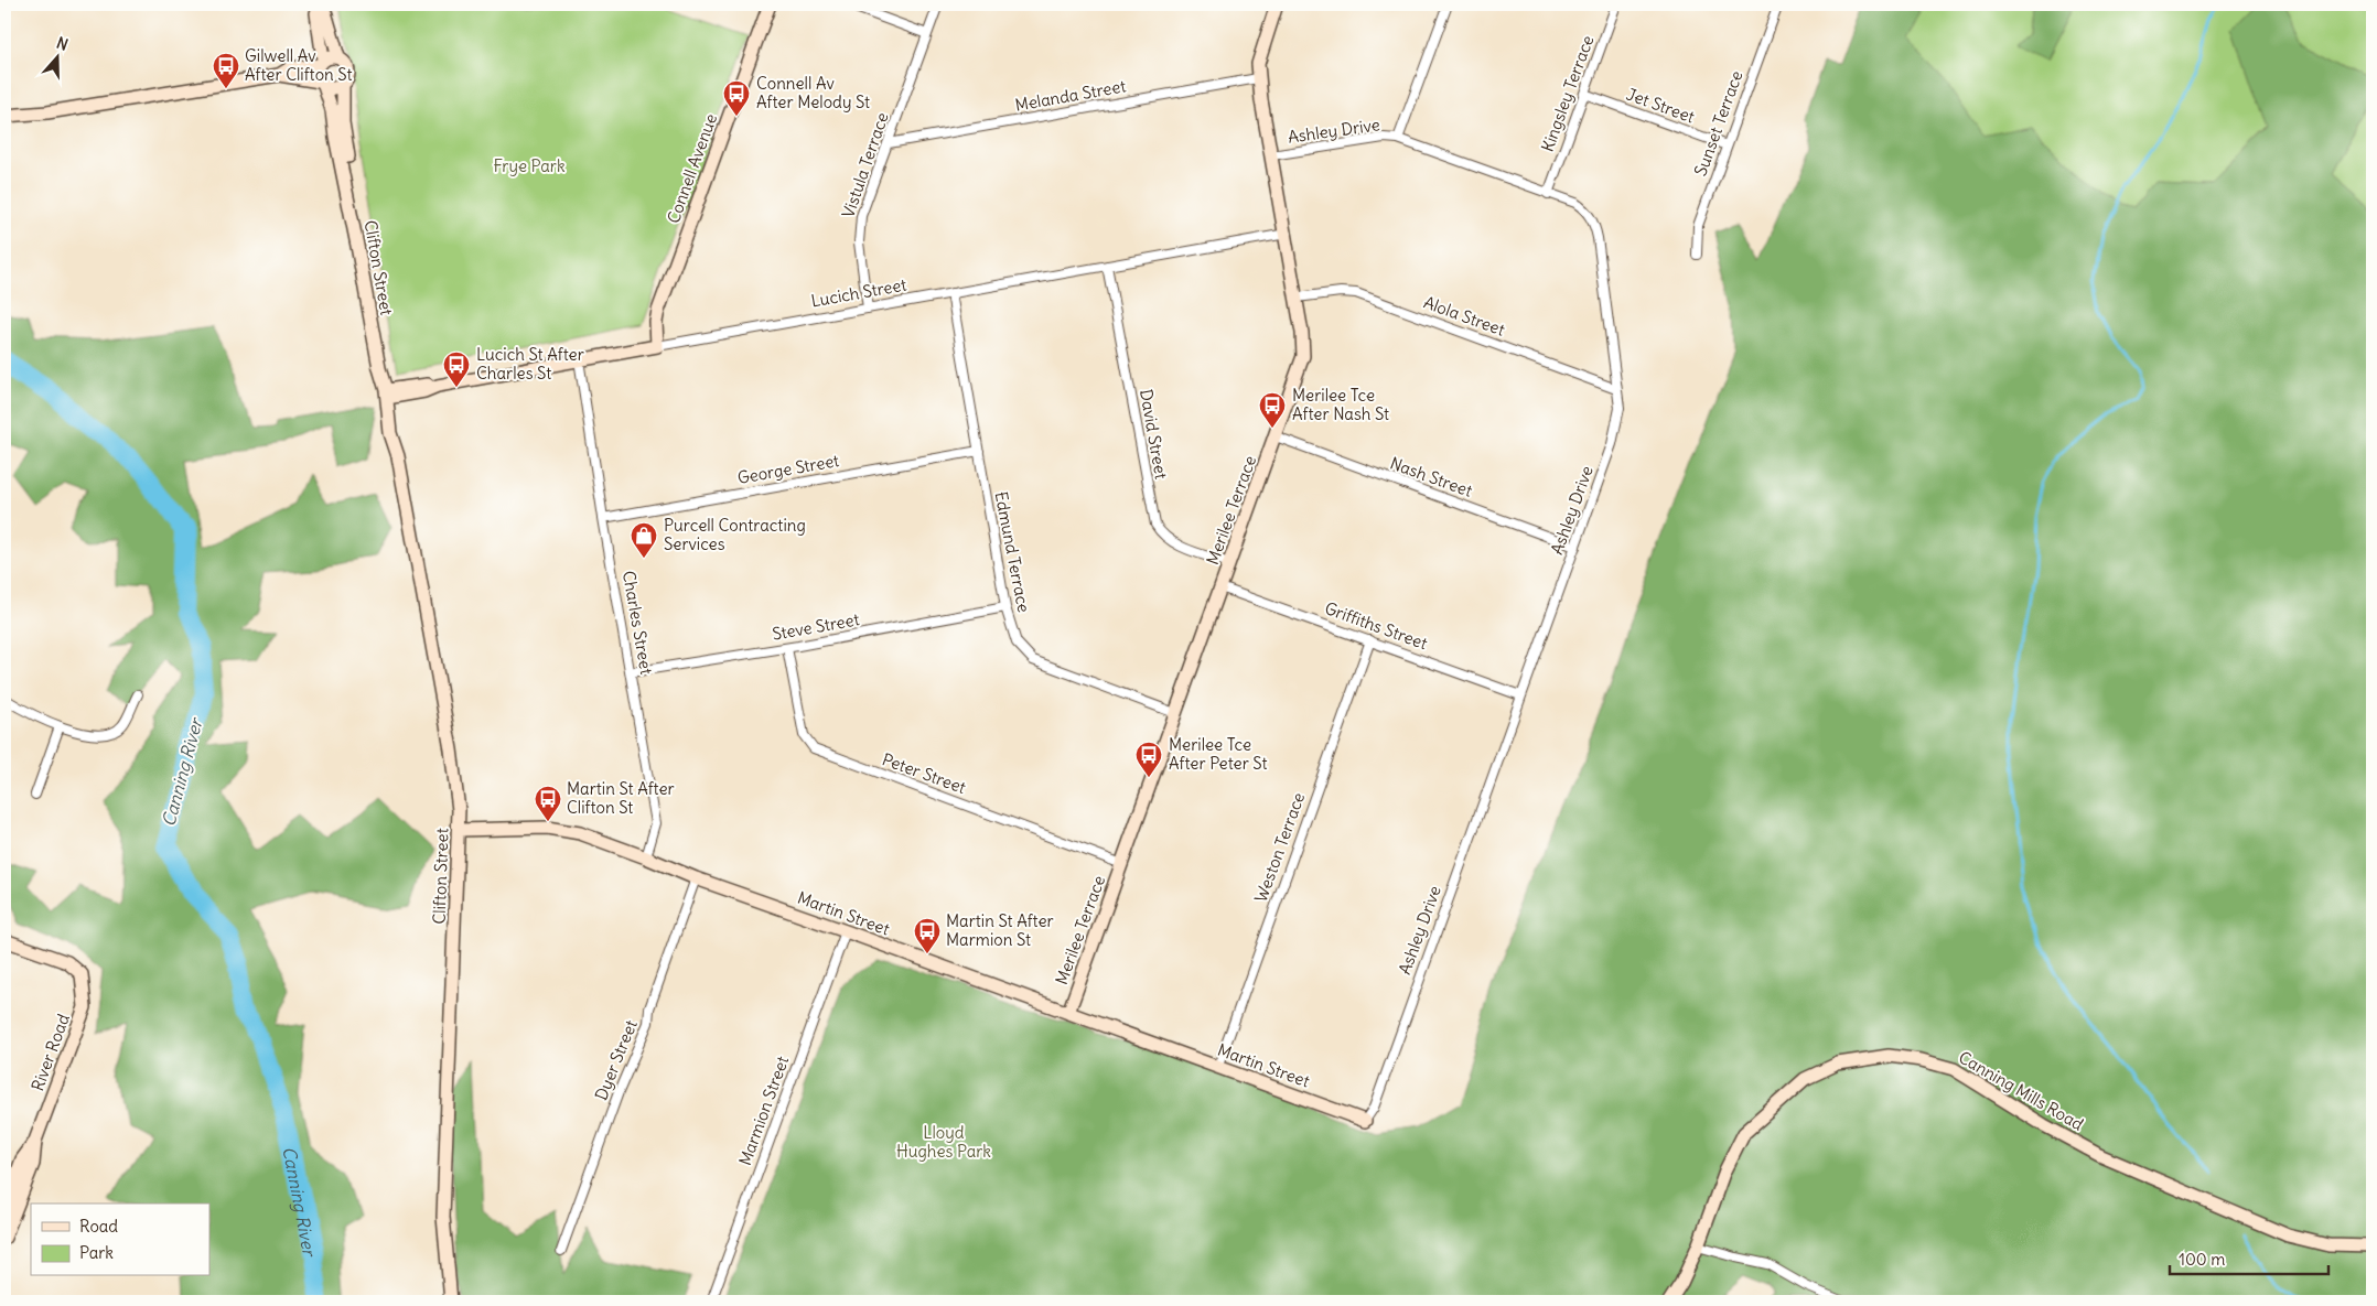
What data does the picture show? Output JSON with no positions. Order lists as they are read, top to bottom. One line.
{"streets":{"main road":["Connell Avenue","Clifton Street","Lucich Street","Merilee Terrace","Martin Street","River Road","Canning Mills Road"],"street":["Kingsley Terrace","Melanda Street","Jet Street","Sunset Terrace","Ashley Drive","Vistula Terrace","Alola Street","David Street","George Street","Nash Street","Edmund Terrace","Charles Street","Griffiths Street","Steve Street","Peter Street","Weston Terrace","Dyer Street","Marmion Street"]},"crossings":[["Kingsley Terrace","Jet Street"],["Kingsley Terrace","Ashley Drive"],["Melanda Street","Vistula Terrace"],["Melanda Street","Merilee Terrace"],["Jet Street","Sunset Terrace"],["Ashley Drive","Alola Street"],["Ashley Drive","Nash Street"],["Ashley Drive","Merilee Terrace"],["Ashley Drive","Griffiths Street"],["Ashley Drive","Martin Street"],["Vistula Terrace","Lucich Street"],["Connell Avenue","Lucich Street"],["Clifton Street","Lucich Street"],["Clifton Street","Martin Street"],["Lucich Street","David Street"],["Lucich Street","Merilee Terrace"],["Lucich Street","Edmund Terrace"],["Lucich Street","Charles Street"],["Alola Street","Merilee Terrace"],["David Street","Merilee Terrace"],["George Street","Edmund Terrace"],["George Street","Charles Street"],["Nash Street","Merilee Terrace"],["Merilee Terrace","Edmund Terrace"],["Merilee Terrace","Griffiths Street"],["Merilee Terrace","Peter Street"],["Merilee Terrace","Martin Street"],["Edmund Terrace","Steve Street"],["Charles Street","Steve Street"],["Charles Street","Martin Street"],["Griffiths Street","Weston Terrace"],["Steve Street","Peter Street"],["Weston Terrace","Martin Street"],["Martin Street","Dyer Street"],["Martin Street","Marmion Street"]],"water":["Canning River"],"parks":["Frye Park","Lloyd Hughes Park"],"places":{"bus stop":["Gilwell Av After Clifton St","Connell Av After Melody St","Lucich St After Charles St","Merilee Tce After Nash St","Merilee Tce After Peter St","Martin St After Clifton St","Martin St After Marmion St"],"shop":["Purcell Contracting Services"]},"legend":["Road","Park"],"scale_bar":"100 m","north":"top"}
